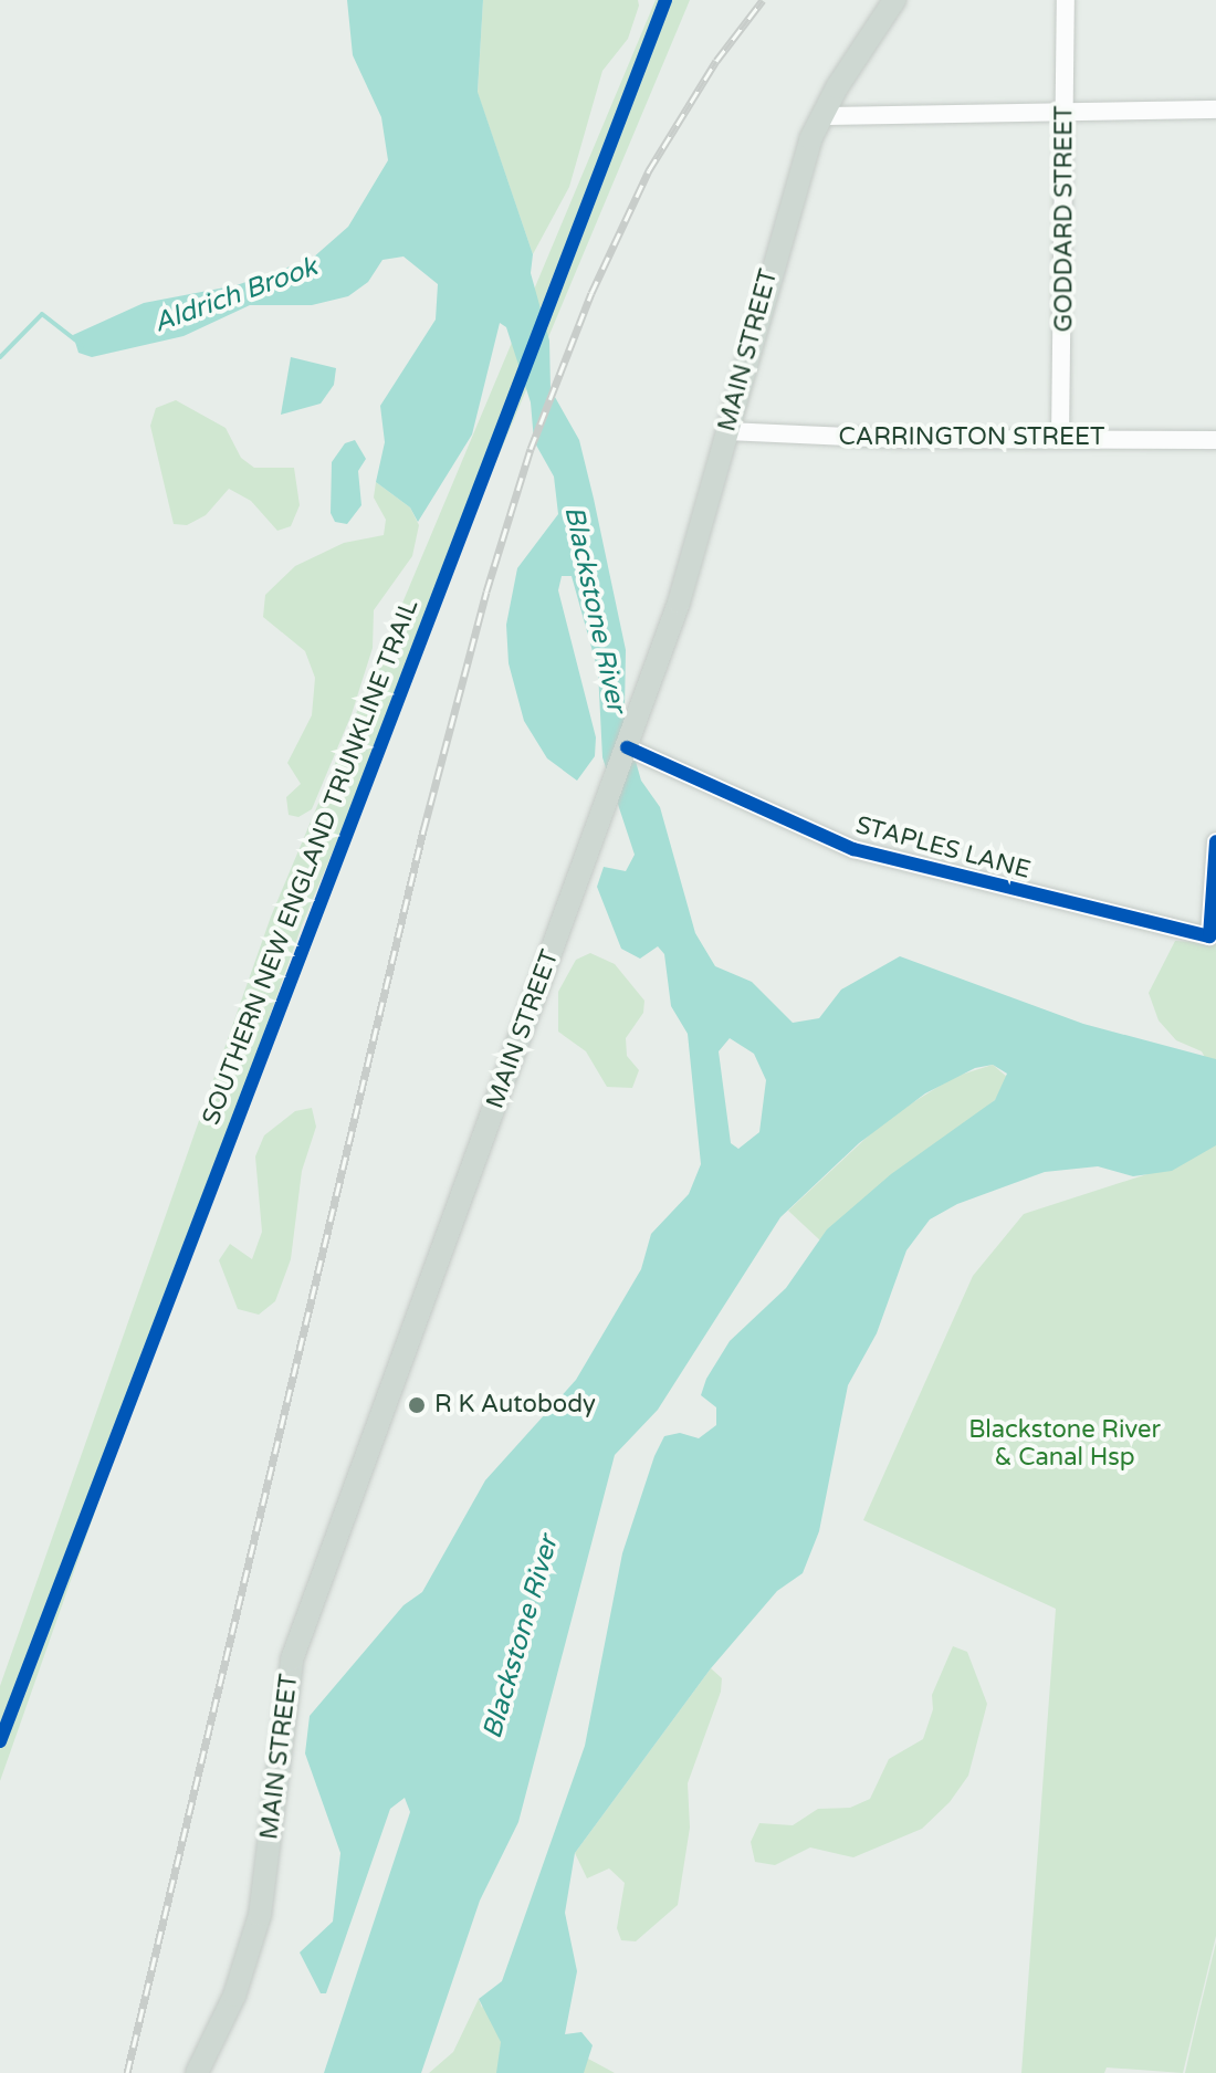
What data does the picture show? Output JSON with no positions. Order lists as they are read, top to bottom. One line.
{"streets":{"main road":["MAIN STREET"],"street":["GODDARD STREET","CARRINGTON STREET","STAPLES LANE"],"cycle path":["SOUTHERN NEW ENGLAND TRUNKLINE TRAIL"]},"crossings":[["GODDARD STREET","CARRINGTON STREET"],["MAIN STREET","CARRINGTON STREET"],["MAIN STREET","STAPLES LANE"]],"water":["Aldrich Brook","Blackstone River"],"parks":["Blackstone River & Canal Hsp"],"places":["R K Autobody"]}
